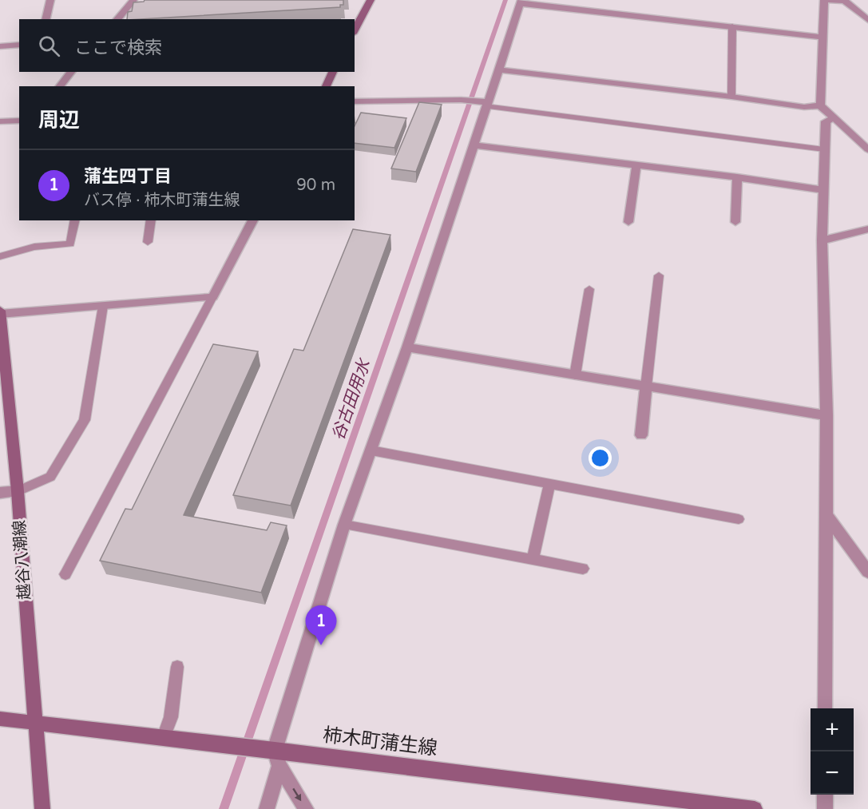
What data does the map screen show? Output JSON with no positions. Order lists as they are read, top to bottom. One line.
{"streets":{"main road":["越谷八潮線","柿木町蒲生線"]},"crossings":[["越谷八潮線","柿木町蒲生線"]],"water":["谷古田用水"],"page":{"search":"ここで検索","heading":"周辺","list":[{"mark":"1","name":"蒲生四丁目","note":"バス停 · 柿木町蒲生線","value":"90 m"}],"pins":"1","map_buttons":["+","−"]}}
